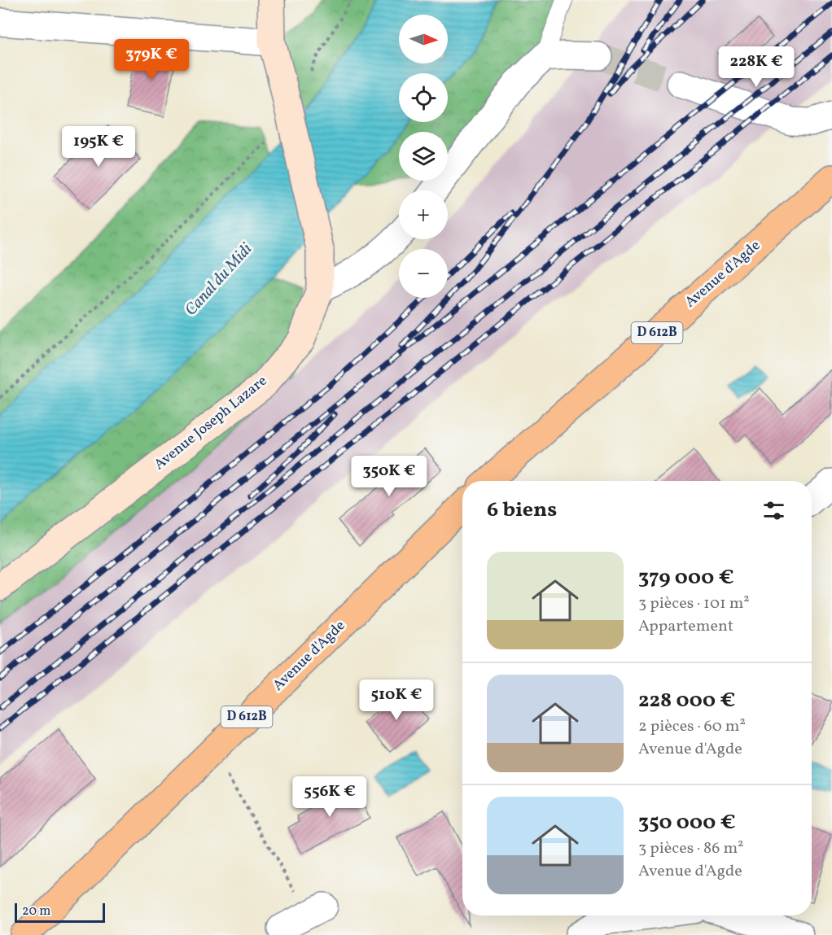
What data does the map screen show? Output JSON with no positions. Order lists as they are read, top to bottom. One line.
{"streets":{"main road":["Avenue d'Agde","D 612B","Avenue Joseph Lazare"]},"water":["Canal du Midi"],"scale_bar":"20 m","north":"right","page":{"map_buttons":["+","−"],"price":["379K €","228K €","195K €","350K €","510K €","556K €"],"heading":"6 biens","list":[{"name":"379 000 €","note":"3 pièces · 101 m² · Appartement"},{"name":"228 000 €","note":"2 pièces · 60 m² · Avenue d'Agde"},{"name":"350 000 €","note":"3 pièces · 86 m² · Avenue d'Agde"}],"scale":"20 m"}}
